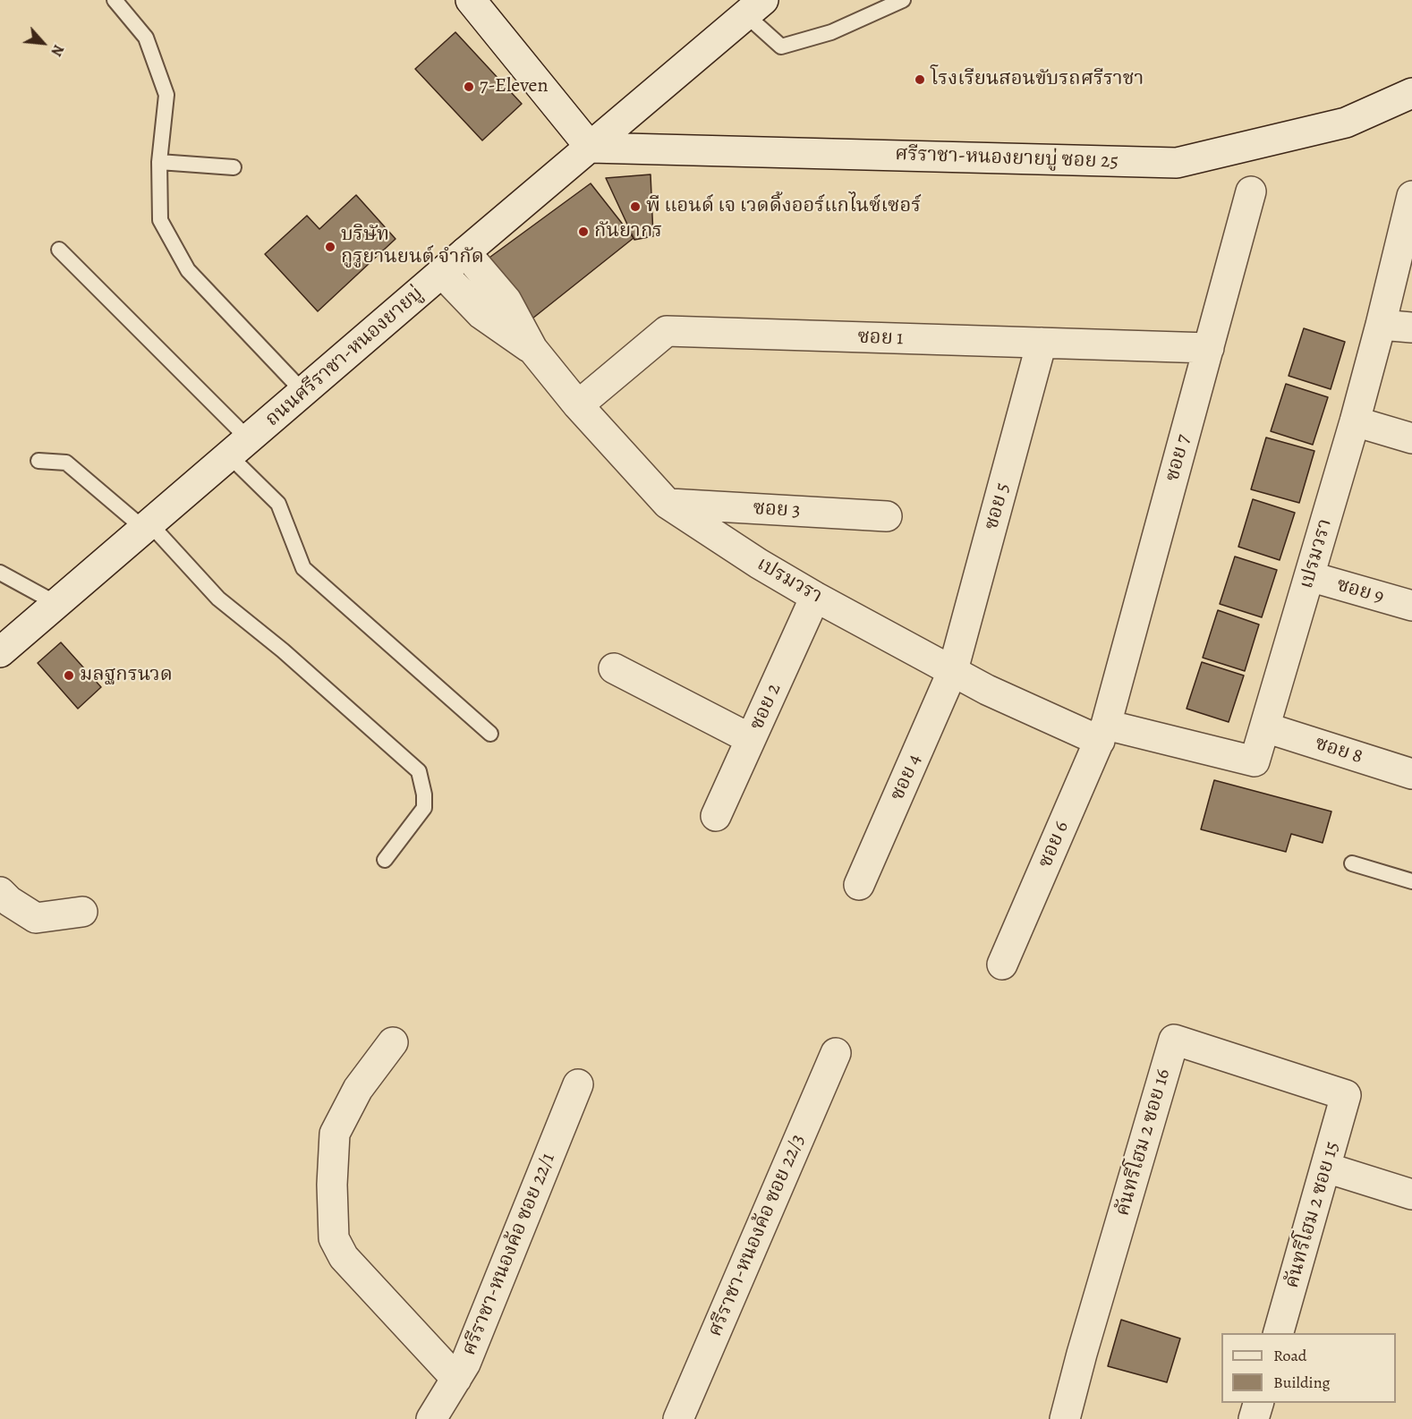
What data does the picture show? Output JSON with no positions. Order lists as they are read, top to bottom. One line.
{"streets":{"street":["ศรีราชา-หนองยายบู่ ซอย 25","ซอย 1","ถนนศรีราชา-หนองยายบู่","ซอย 7","ซอย 5","ซอย 3","เปรมวรา","ซอย 9","ซอย 2","ซอย 8","ซอย 4","ซอย 6","คันทรีโฮม 2 ซอย 16","คันทรีโฮม 2 ซอย 15","ศรีราชา-หนองค้อ ซอย 22/3","ศรีราชา-หนองค้อ ซอย 22/1"]},"crossings":[["ศรีราชา-หนองยายบู่ ซอย 25","ถนนศรีราชา-หนองยายบู่"],["ซอย 1","ซอย 7"],["ซอย 1","ซอย 5"],["ซอย 1","เปรมวรา"],["ถนนศรีราชา-หนองยายบู่","เปรมวรา"],["ซอย 7","เปรมวรา"],["ซอย 7","ซอย 6"],["ซอย 5","เปรมวรา"],["ซอย 5","ซอย 4"],["ซอย 3","เปรมวรา"],["เปรมวรา","ซอย 9"],["เปรมวรา","ซอย 2"],["เปรมวรา","ซอย 8"],["เปรมวรา","ซอย 4"],["เปรมวรา","ซอย 6"],["คันทรีโฮม 2 ซอย 16","คันทรีโฮม 2 ซอย 15"]],"places":["โรงเรียนสอนขับรถศรีราชา","7-Eleven","พี แอนด์ เจ เวดดิ้งออร์แกไนซ์เซอร์","กันยากร","บริษัท กูรูยานยนต์ จำกัด","มลฐกรนวด"],"legend":["Road","Building"],"north":"bottom right"}
